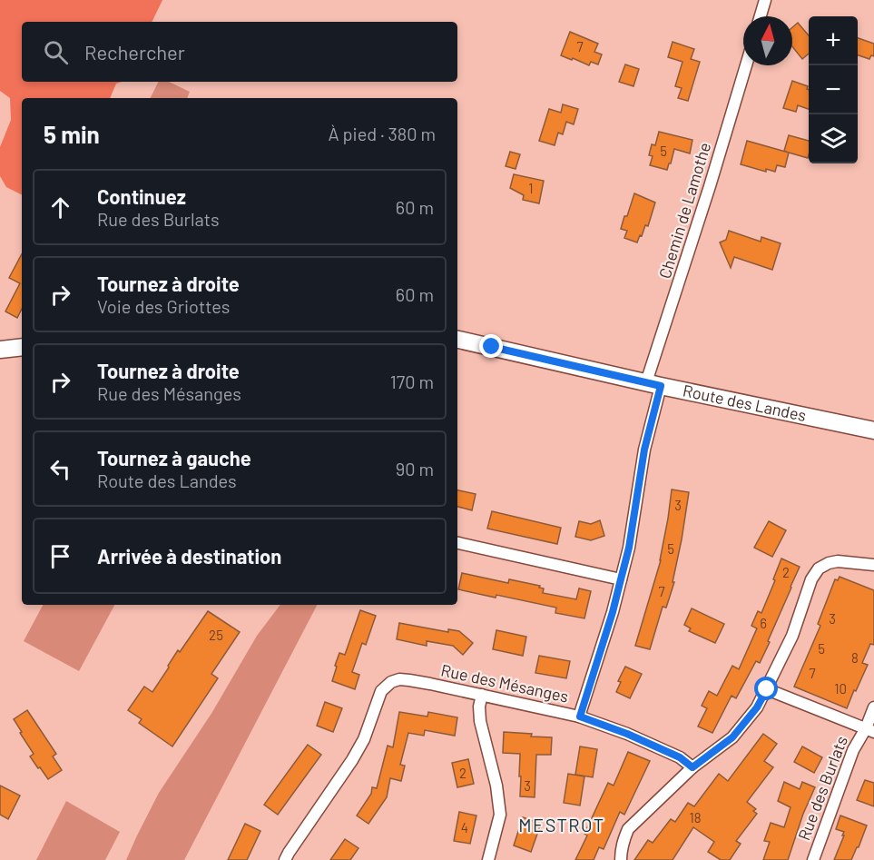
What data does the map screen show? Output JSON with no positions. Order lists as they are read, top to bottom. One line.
{"streets":{"main road":["Route des Landes"],"street":["Chemin de Lamothe","Rue des Mésanges","Rue des Burlats"]},"crossings":[["Chemin de Lamothe","Route des Landes"],["Chemin de Lamothe","Rue des Mésanges"],["Route des Landes","Rue des Mésanges"]],"districts":["MESTROT"],"house_numbers":["7","5","1","3","5","2","7","3","6","25","5","8","7","10","2","3","18","4"],"north":"top","page":{"map_buttons":["+","−"],"search":"Rechercher","heading":["5 min","À pied · 380 m"],"list":[["Continuez","Rue des Burlats","60 m"],["Tournez à droite","Voie des Griottes","60 m"],["Tournez à droite","Rue des Mésanges","170 m"],["Tournez à gauche","Route des Landes","90 m"],"Arrivée à destination"]}}
